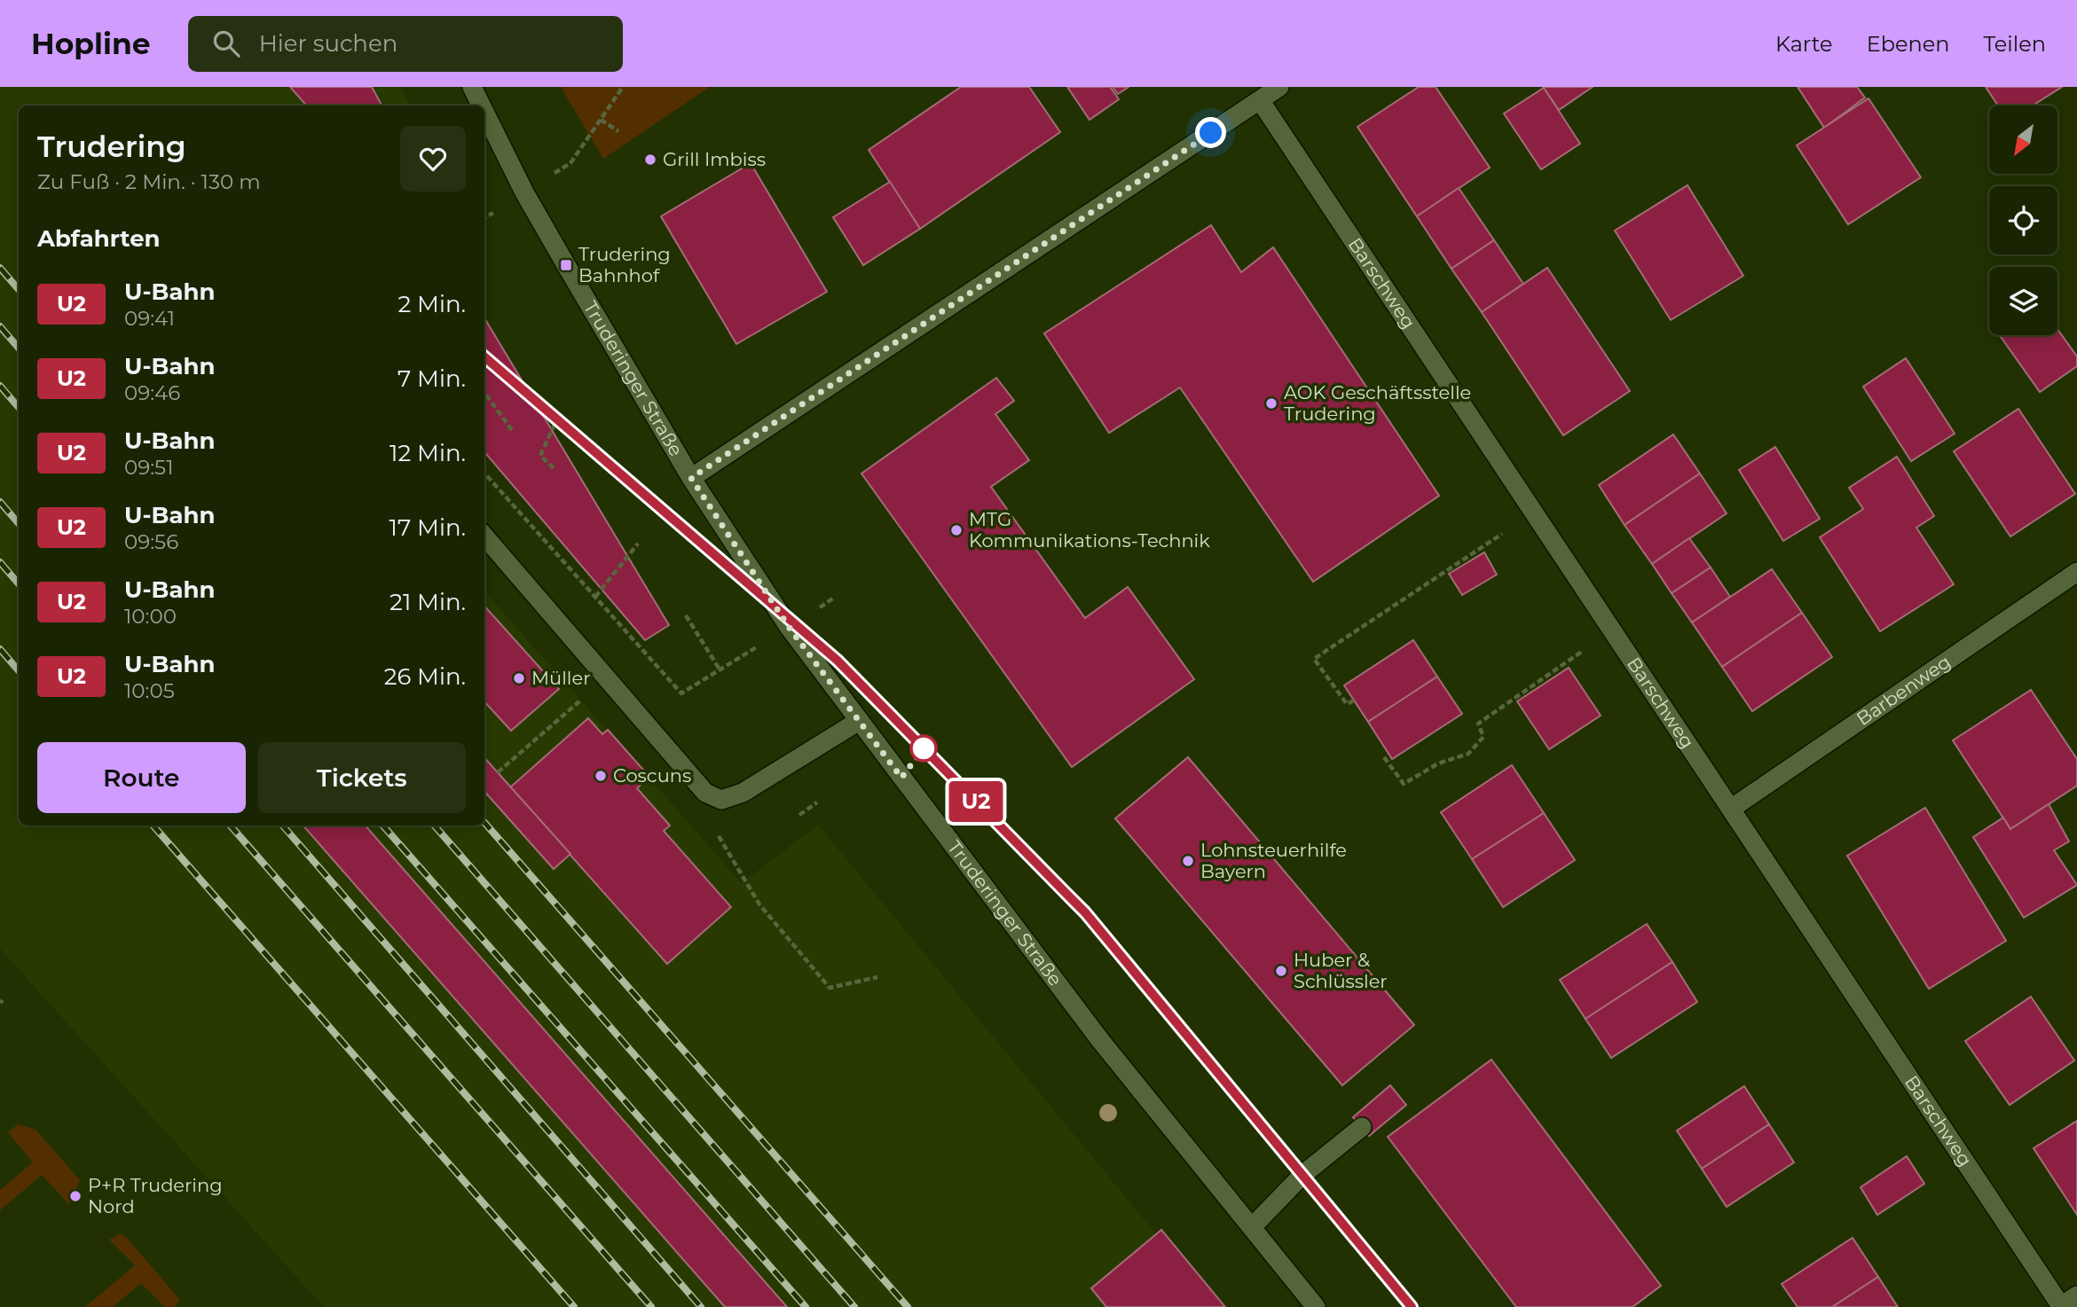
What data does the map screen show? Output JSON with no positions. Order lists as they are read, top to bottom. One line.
{"streets":{"street":["Barschweg","Truderinger Straße","Barbenweg"]},"crossings":[["Barschweg","Barbenweg"]],"places":{"other":["Grill Imbiss","AOK Geschäftsstelle Trudering","MTG Kommunikations-Technik","Müller","Coscuns","Lohnsteuerhilfe Bayern","Huber & Schlüssler","P+R Trudering Nord"],"transit":["Trudering Bahnhof"]},"lines":["metro line U2"],"north":"bottom left","page":{"header":"Hopline","search":"Hier suchen","nav":["Karte","Ebenen","Teilen"],"on_map":"U2","heading":[["Trudering","Zu Fuß · 2 Min. · 130 m"],"Abfahrten"],"list":[{"mark":"U2","name":"U-Bahn","note":"09:41","value":"2 Min."},{"mark":"U2","name":"U-Bahn","note":"09:46","value":"7 Min."},{"mark":"U2","name":"U-Bahn","note":"09:51","value":"12 Min."},{"mark":"U2","name":"U-Bahn","note":"09:56","value":"17 Min."},{"mark":"U2","name":"U-Bahn","note":"10:00","value":"21 Min."},{"mark":"U2","name":"U-Bahn","note":"10:05","value":"26 Min."}],"buttons":["Route","Tickets"]}}
